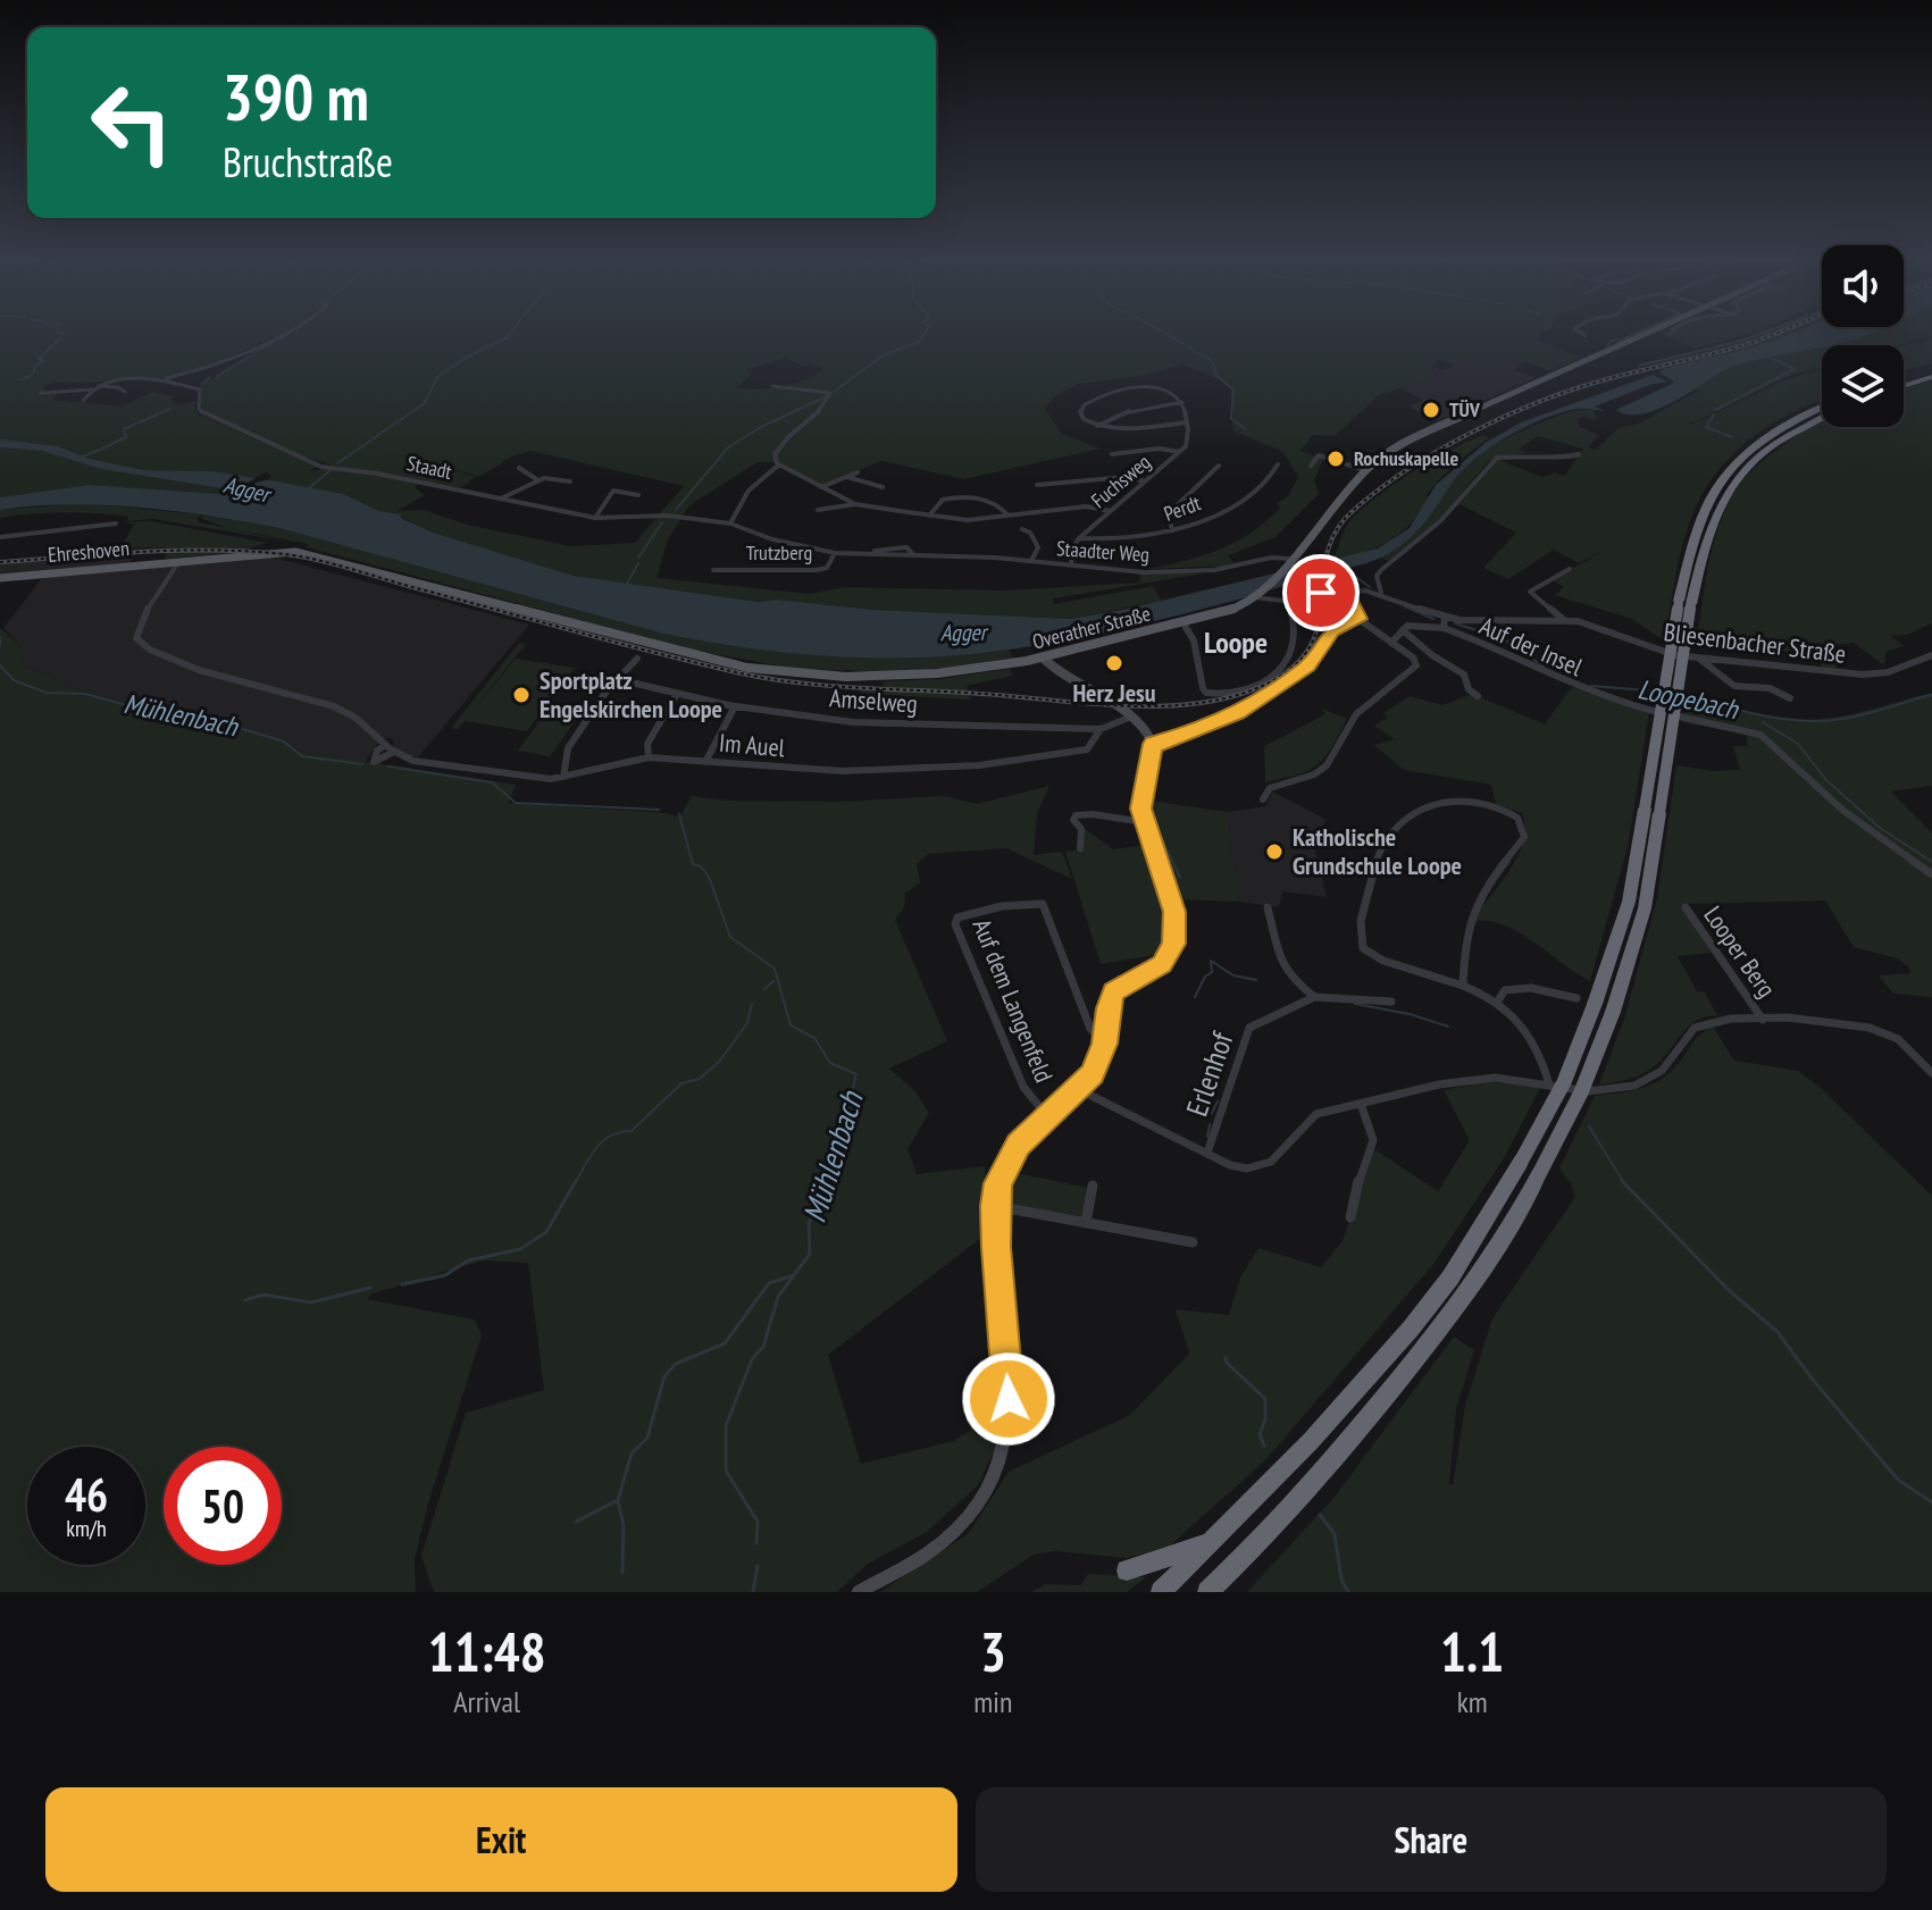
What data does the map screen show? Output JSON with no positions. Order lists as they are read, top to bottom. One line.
{"streets":{"main road":["Ehreshoven","Overather Straße"],"street":["Staadt","Fuchsweg","Perdt","Staadter Weg","Trutzberg","Bliesenbacher Straße","Auf der Insel","Amselweg","Im Auel","Looper Berg","Auf dem Langenfeld","Erlenhof"]},"crossings":[["Staadt","Staadter Weg"],["Fuchsweg","Perdt"],["Fuchsweg","Staadter Weg"],["Ehreshoven","Overather Straße"],["Ehreshoven","Im Auel"],["Staadter Weg","Trutzberg"],["Staadter Weg","Overather Straße"],["Overather Straße","Bliesenbacher Straße"],["Overather Straße","Im Auel"],["Bliesenbacher Straße","Auf der Insel"],["Amselweg","Im Auel"]],"districts":["Loope"],"water":["Agger","Loopebach","Mühlenbach"],"places":["TÜV","Rochuskapelle","Herz Jesu","Sportplatz Engelskirchen Loope","Katholische Grundschule Loope"],"page":{"turn":["390 m","Bruchstraße"],"speed":"46 km/h","limit":"50","eta":["11:48","Arrival","3","min","1.1","km"],"buttons":["Exit","Share"]}}
